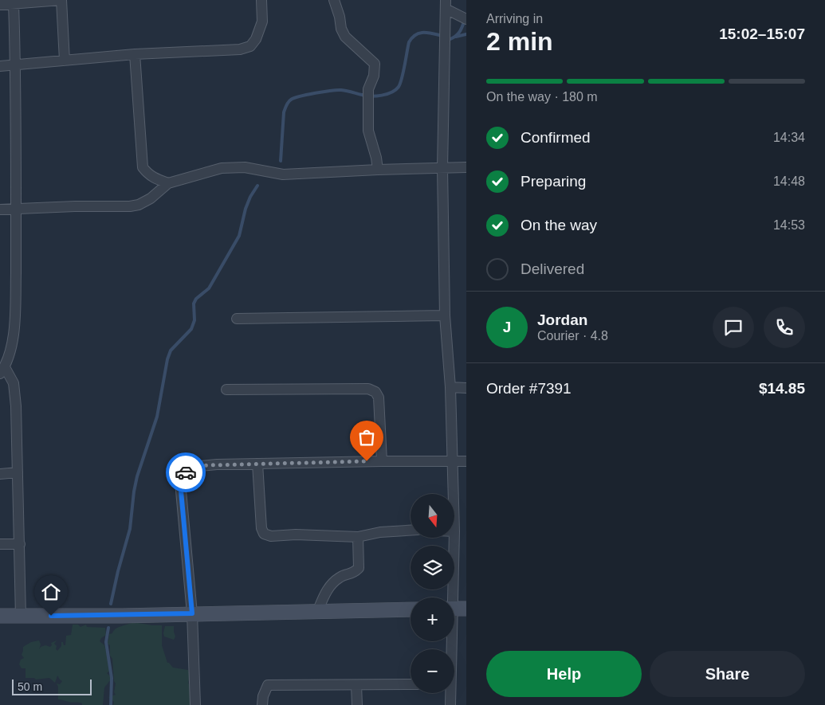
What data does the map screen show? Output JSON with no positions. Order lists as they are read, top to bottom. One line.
{"scale_bar":"50 m","north":"bottom","page":{"heading":["2 min","Arriving in","15:02–15:07"],"panel":["Jordan","Courier · 4.8","Order #7391","$14.85"],"bar":"On the way · 180 m","list":[["Confirmed","14:34"],["Preparing","14:48"],["On the way","14:53"],"Delivered"],"round":"J","map_buttons":["+","−"],"buttons":["Help","Share"],"scale":"50 m"}}
